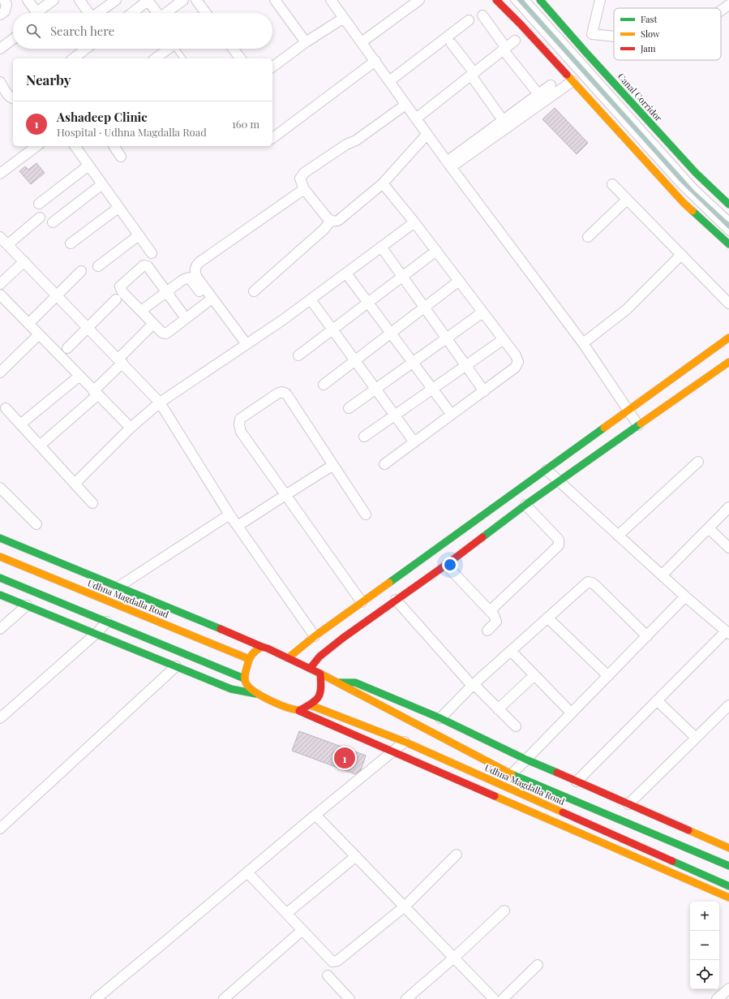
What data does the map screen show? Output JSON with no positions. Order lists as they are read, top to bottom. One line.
{"streets":{"street":["Canal Corridor","Udhna Magdalla Road"]},"legend":["Fast","Slow","Jam"],"page":{"search":"Search here","heading":"Nearby","list":[{"mark":"1","name":"Ashadeep Clinic","note":"Hospital · Udhna Magdalla Road","value":"160 m"}],"pins":"1","map_buttons":["+","−"]}}
